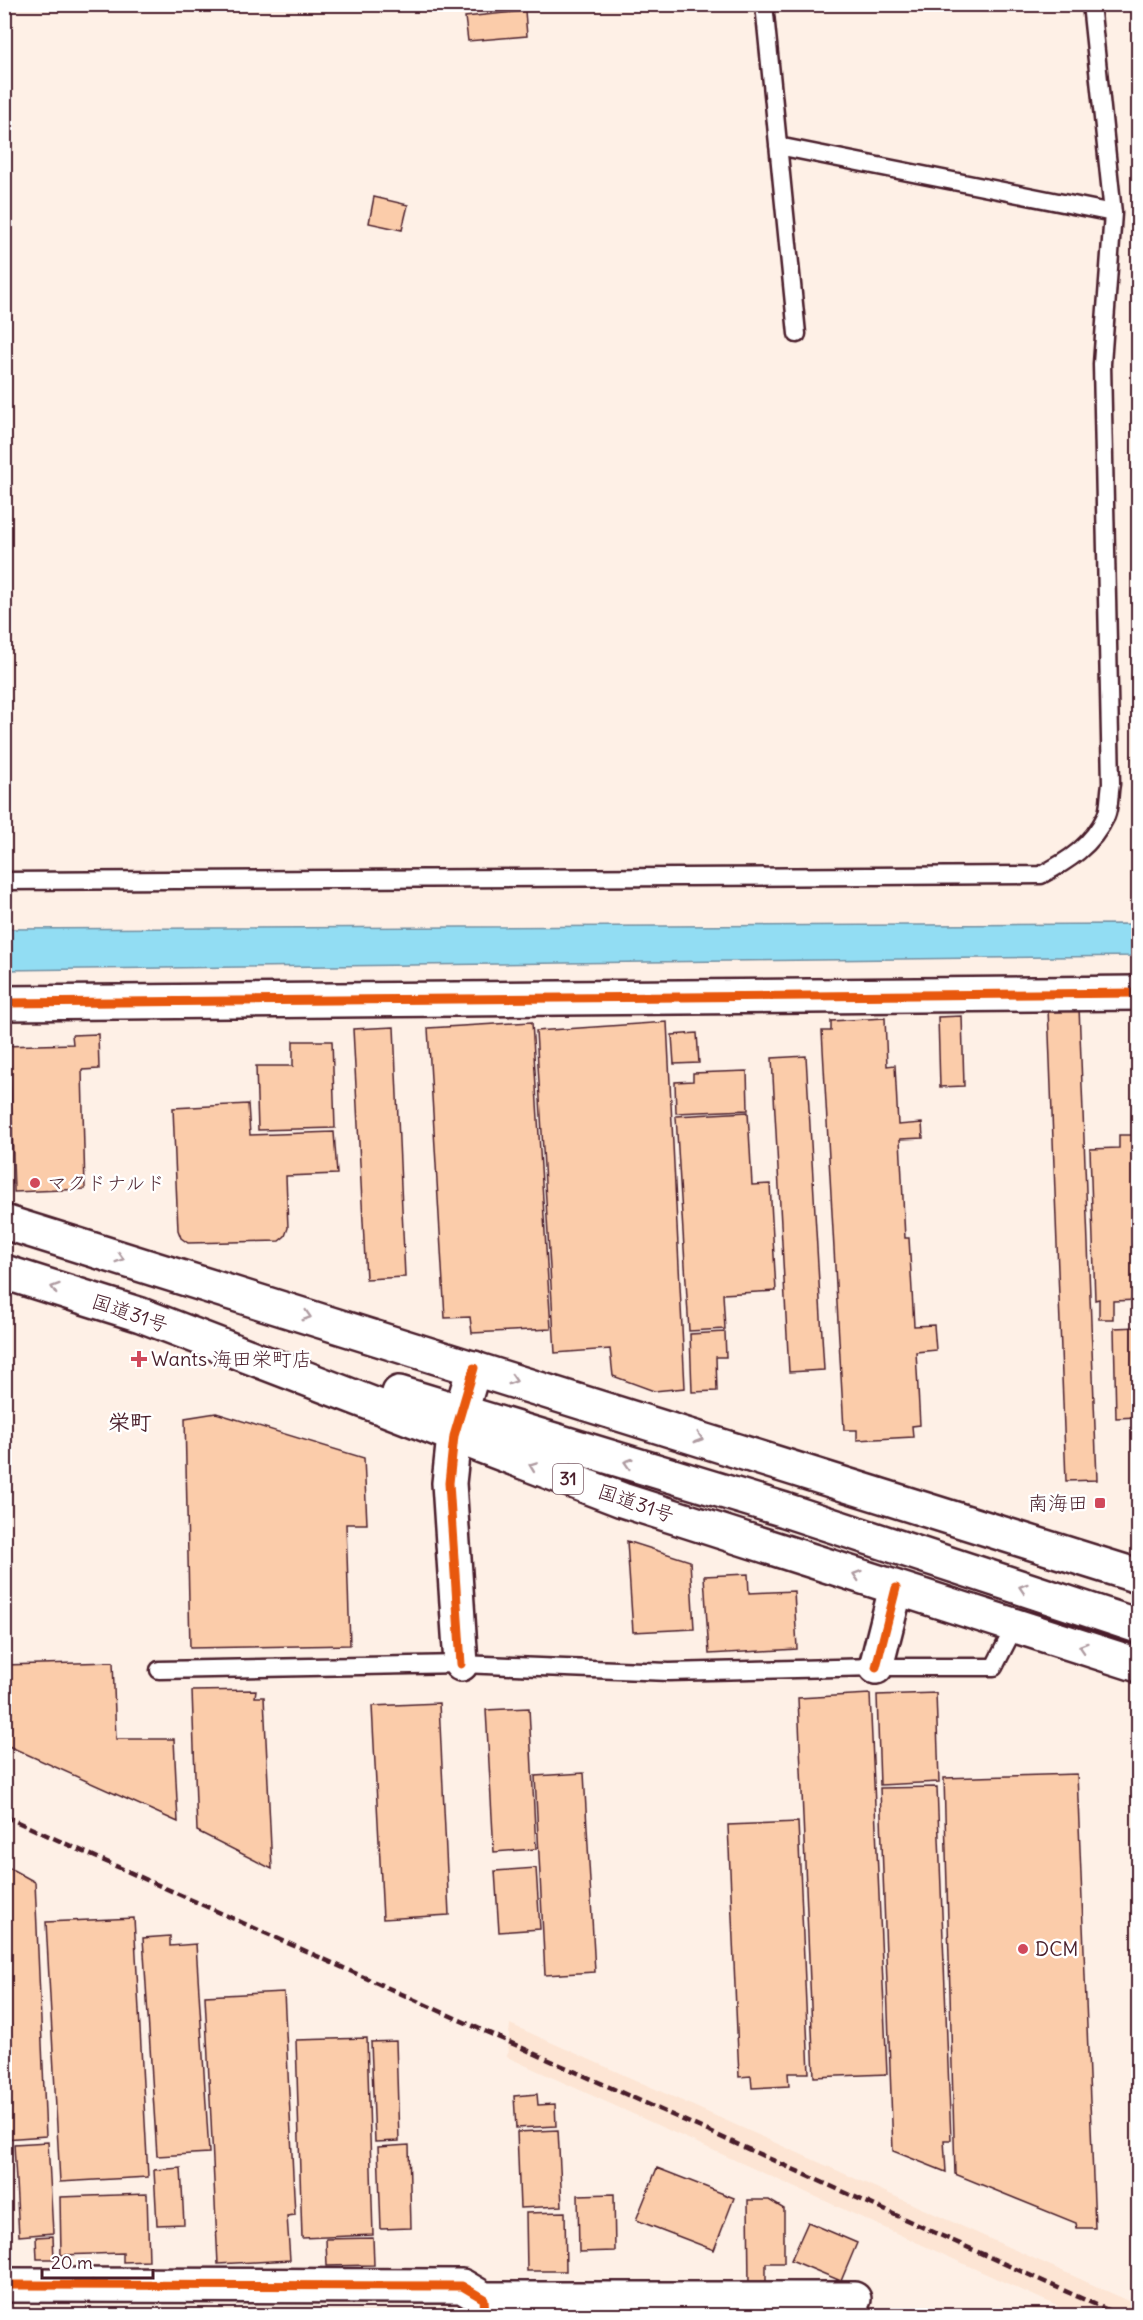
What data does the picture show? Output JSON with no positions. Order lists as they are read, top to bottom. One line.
{"streets":{"main road":["国道31号","31"]},"districts":["栄町"],"places":{"other":["マクドナルド","DCM"],"health":["Wants 海田栄町店"],"transit":["南海田"]},"scale_bar":"20 m"}
